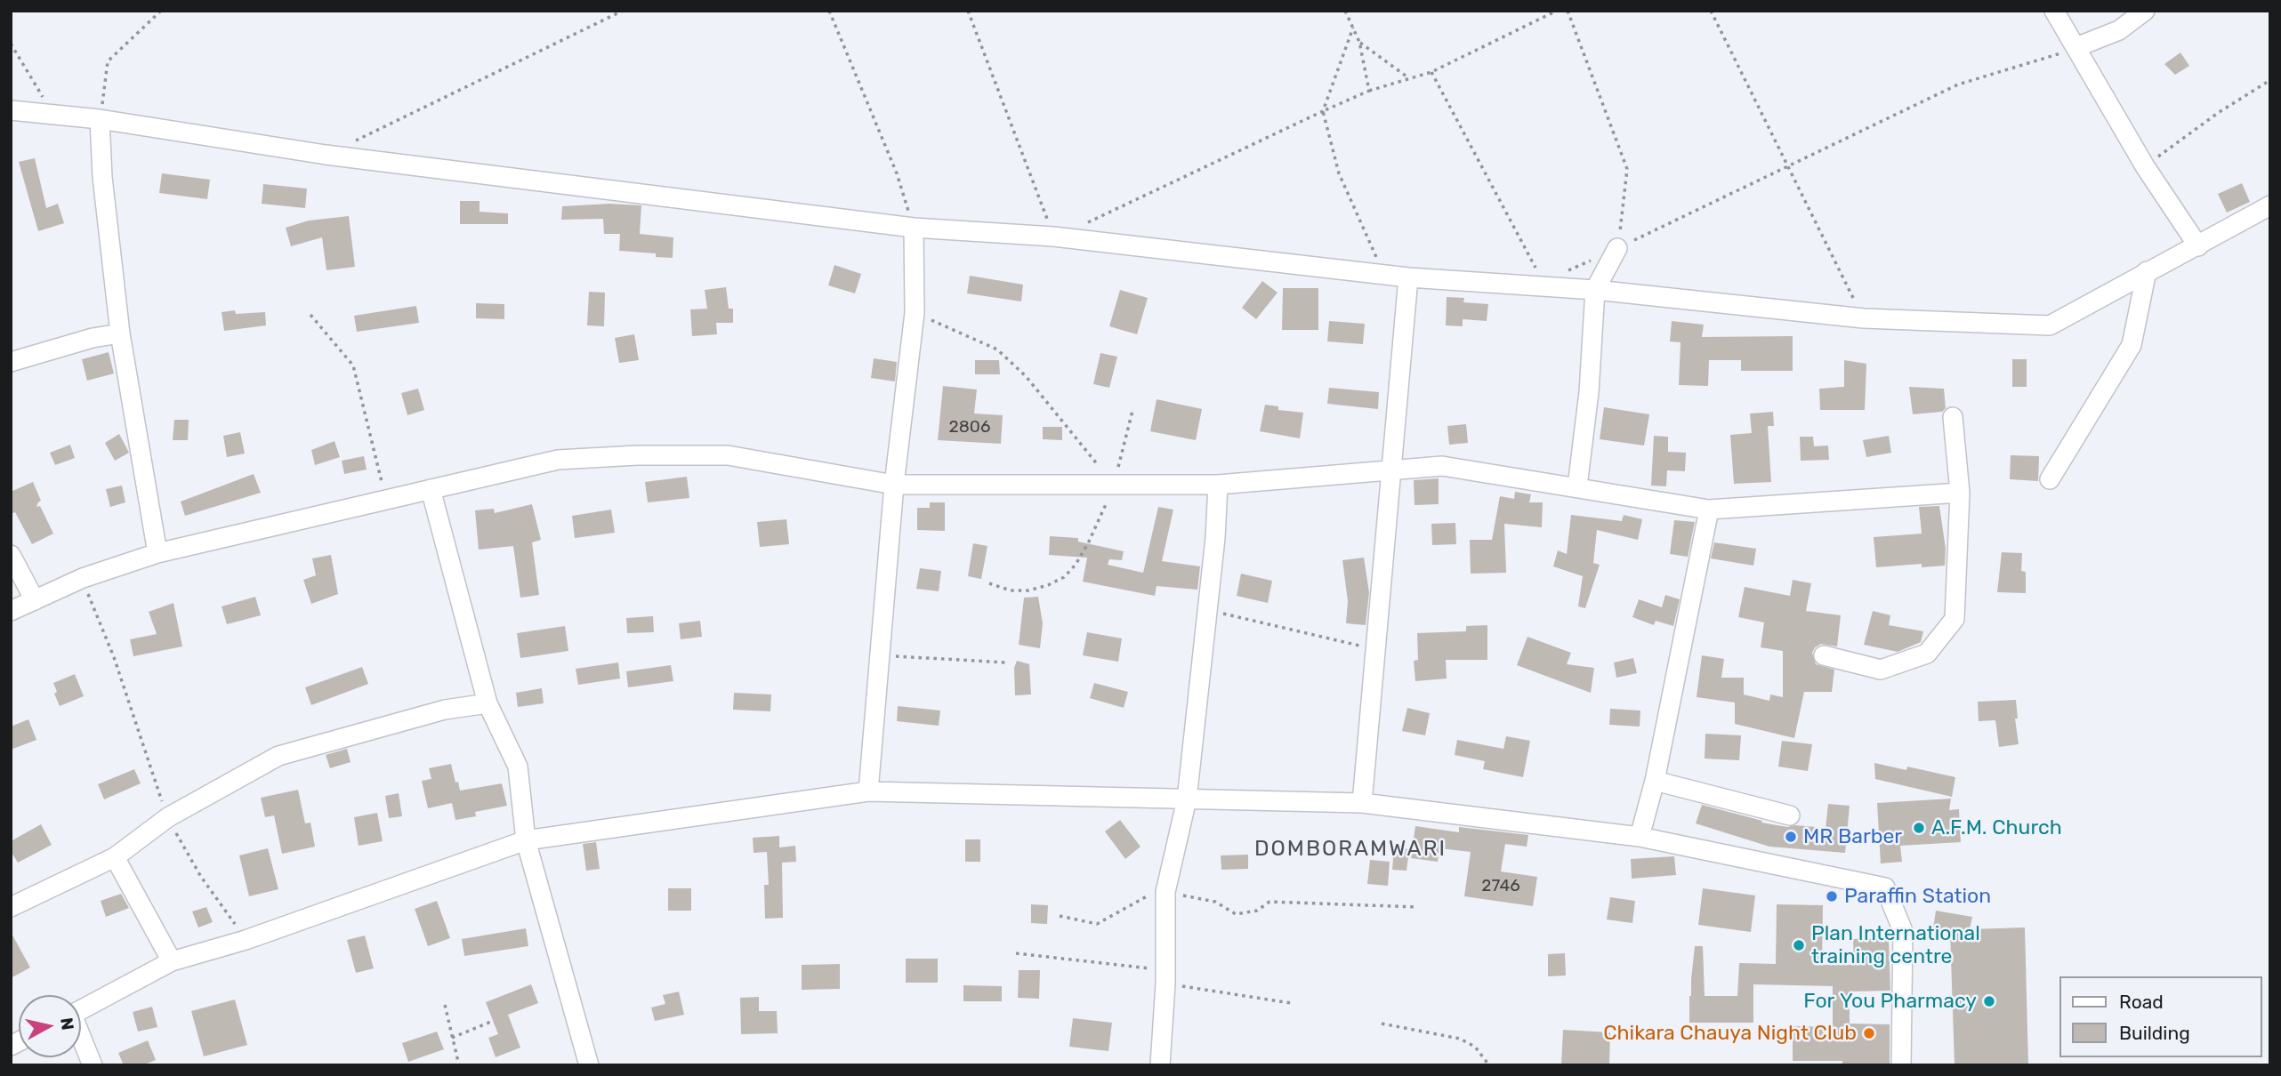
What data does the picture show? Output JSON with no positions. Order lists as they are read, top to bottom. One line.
{"districts":["DOMBORAMWARI"],"places":["A.F.M. Church","MR Barber","Paraffin Station","Plan International training centre","For You Pharmacy","Chikara Chauya Night Club"],"house_numbers":["2806","2746"],"legend":["Road","Building"],"north":"right"}
